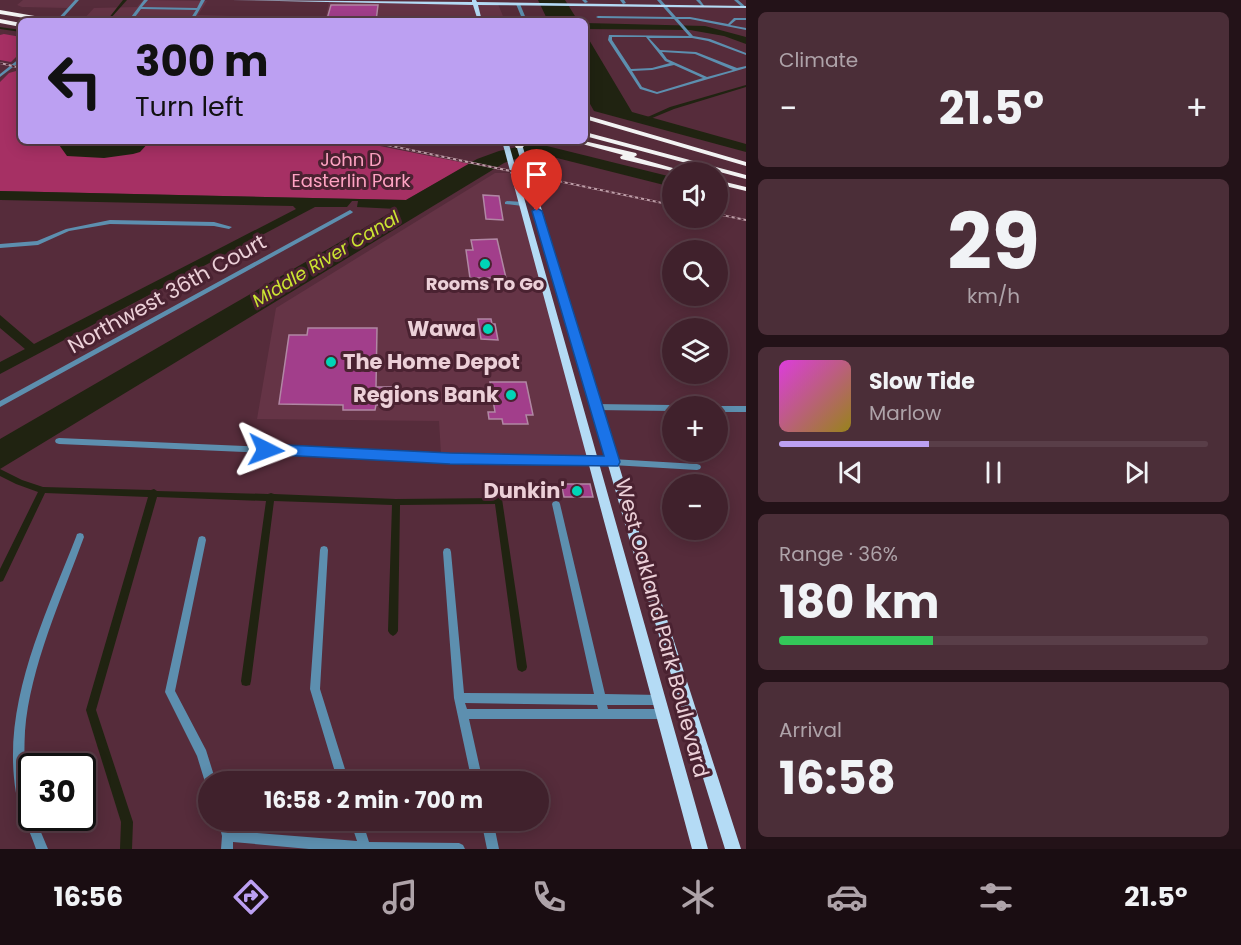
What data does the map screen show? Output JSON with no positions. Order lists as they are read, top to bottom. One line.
{"streets":{"main road":["West Oakland Park Boulevard"],"street":["Northwest 36th Court"]},"water":["Middle River Canal"],"parks":["John D Easterlin Park"],"places":["Rooms To Go","Wawa","The Home Depot","Regions Bank","Dunkin'"],"page":{"tile":["Climate",["29","km/h"],["Range · 36%","180 km"],["Arrival","16:58"]],"turn":["300 m","Turn left"],"heat":["−","21.5°","+"],"map_buttons":["+","−"],"song":["Slow Tide","Marlow"],"limit":"30","trip":"16:58 · 2 min · 700 m","tabs":["16:56","21.5°"]}}
